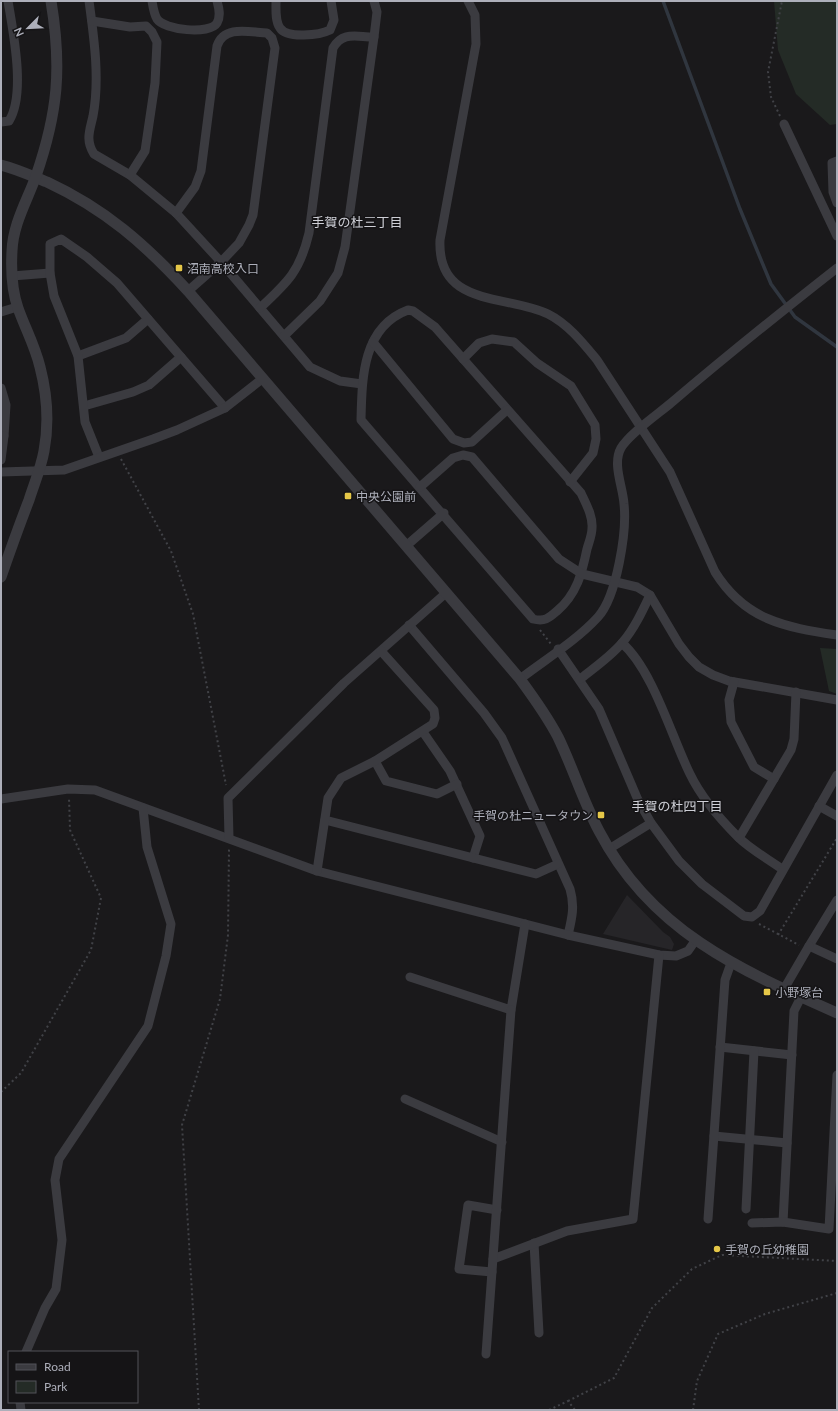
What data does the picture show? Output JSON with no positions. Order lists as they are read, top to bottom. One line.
{"districts":["手賀の杜三丁目","手賀の杜四丁目"],"places":{"transit":["沼南高校入口","中央公園前","手賀の杜ニュータウン","小野塚台"],"other":["手賀の丘幼稚園"]},"legend":["Road","Park"],"north":"bottom left"}
